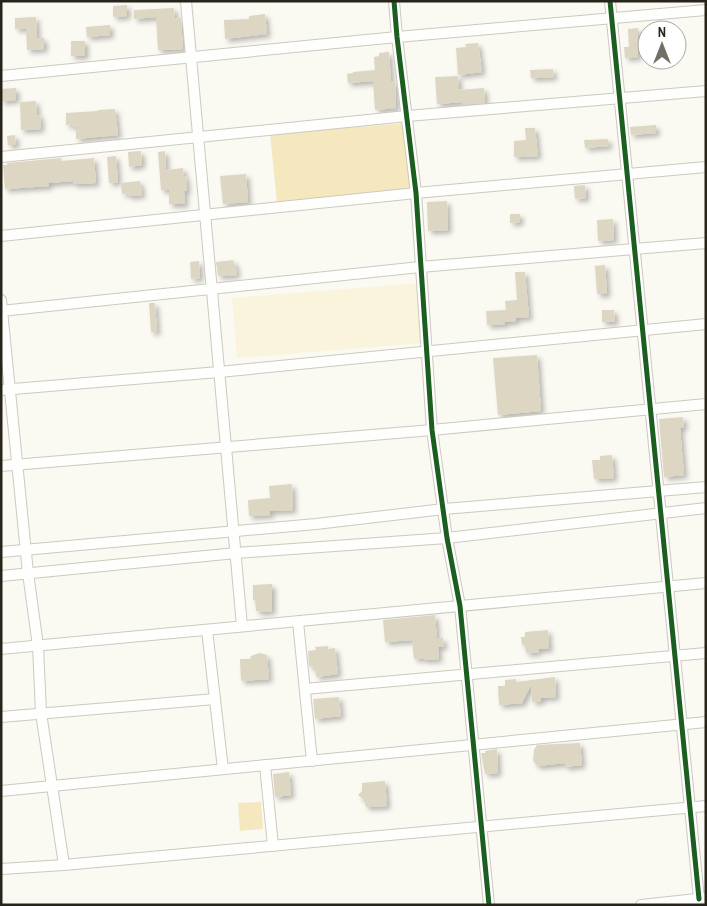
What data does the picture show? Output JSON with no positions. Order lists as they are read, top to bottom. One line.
{"north":"top"}
